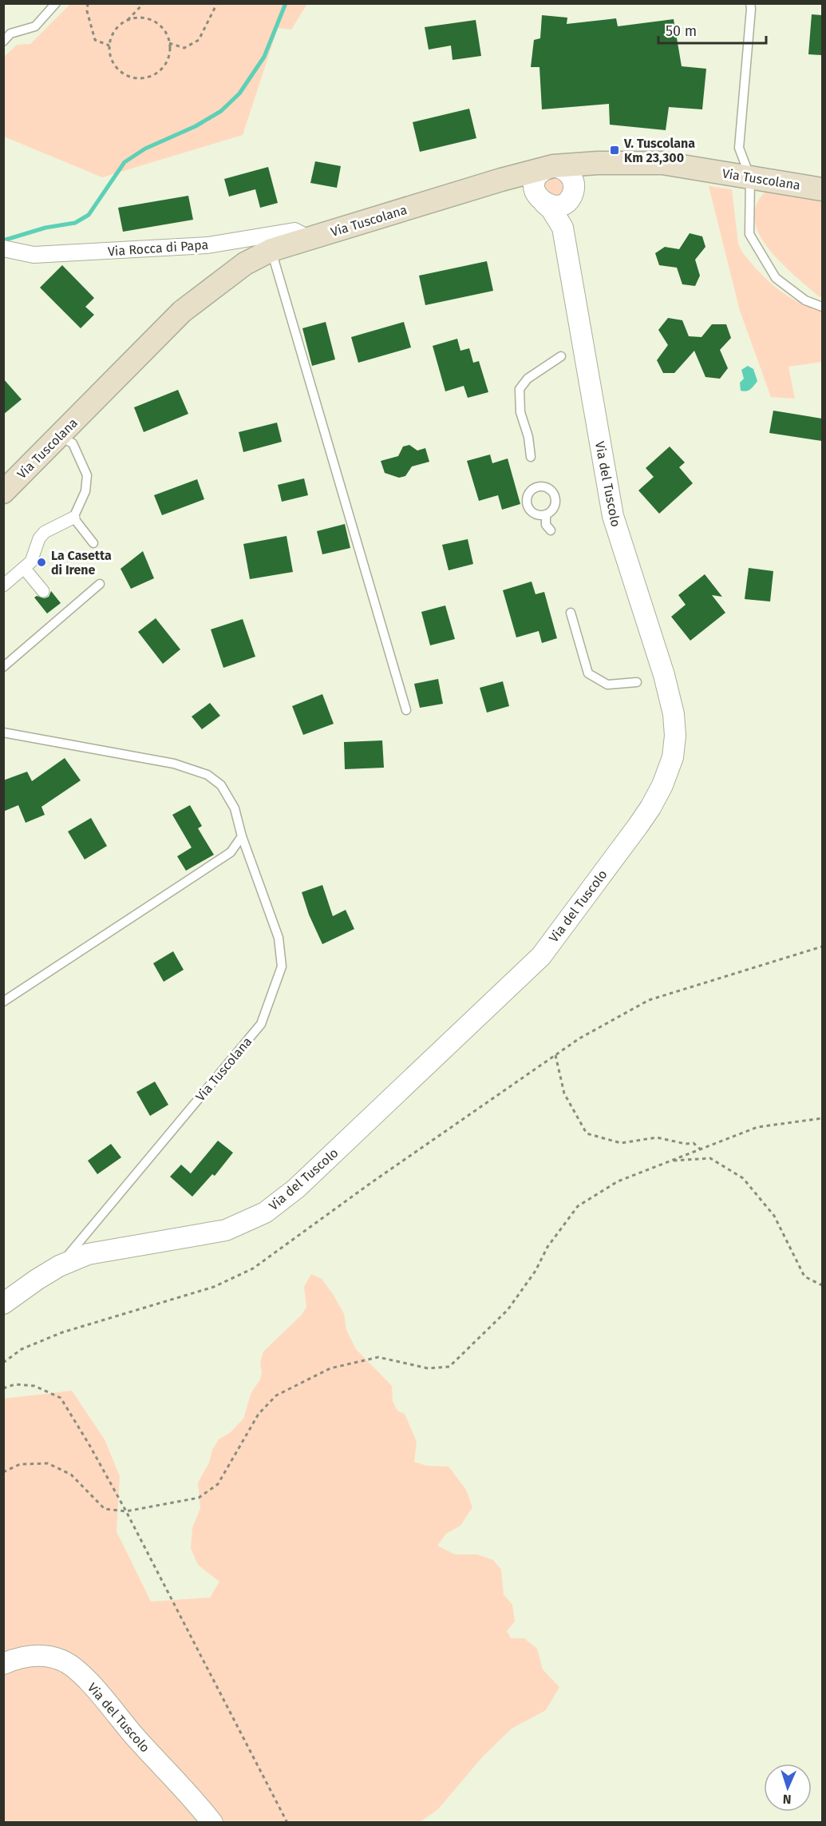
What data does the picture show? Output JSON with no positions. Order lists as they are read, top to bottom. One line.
{"streets":{"main road":["Via Tuscolana"],"street":["Via Rocca di Papa","Via del Tuscolo"]},"crossings":[["Via Tuscolana","Via Rocca di Papa"],["Via Tuscolana","Via del Tuscolo"]],"places":{"transit":["V. Tuscolana Km 23,300"],"other":["La Casetta di Irene"]},"scale_bar":"50 m","north":"bottom"}
